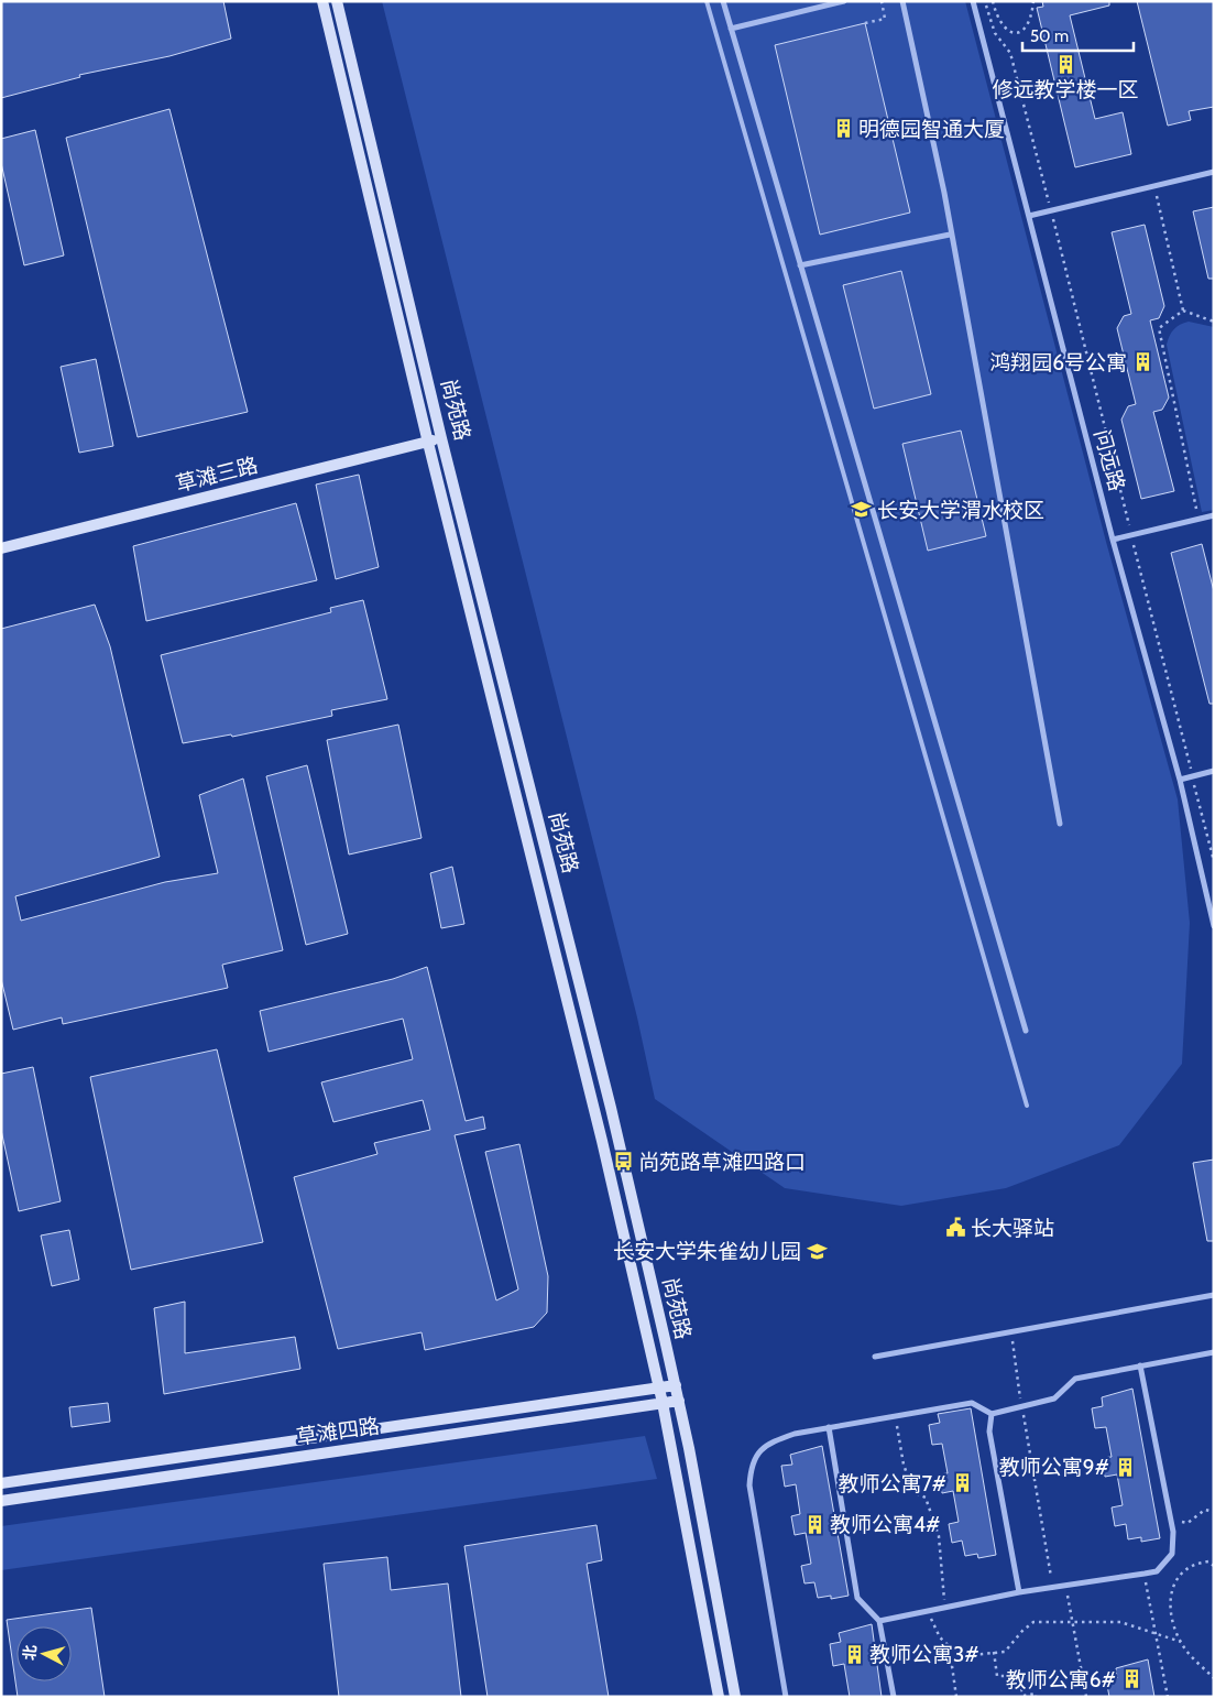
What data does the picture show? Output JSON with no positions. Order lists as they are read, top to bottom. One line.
{"streets":{"main road":["尚苑路","草滩三路","草滩四路"],"street":["问远路"]},"crossings":[["尚苑路","草滩三路"],["尚苑路","草滩四路"]],"places":{"building":["修远教学楼一区","明德园智通大厦","鸿翔园6号公寓","教师公寓9#","教师公寓7#","教师公寓4#","教师公寓3#","教师公寓6#"],"school or university":["长安大学渭水校区","长安大学朱雀幼儿园"],"bus stop":["尚苑路草滩四路口"],"public building":["长大驿站"]},"scale_bar":"50 m","north":"left"}
